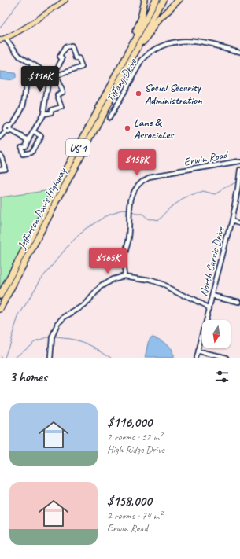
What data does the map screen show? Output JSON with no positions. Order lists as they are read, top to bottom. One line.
{"streets":{"highway":["US 1","Jefferson Davis Highway"],"street":["Tiffany Drive","Erwin Road","North Currie Drive"]},"places":["Social Security Administration","Lane & Associates"],"north":"bottom","page":{"price":["$116K","$158K","$165K"],"heading":"3 homes","list":[{"name":"$116,000","note":"2 rooms · 52 m² · High Ridge Drive"},{"name":"$158,000","note":"2 rooms · 74 m² · Erwin Road"}]}}
